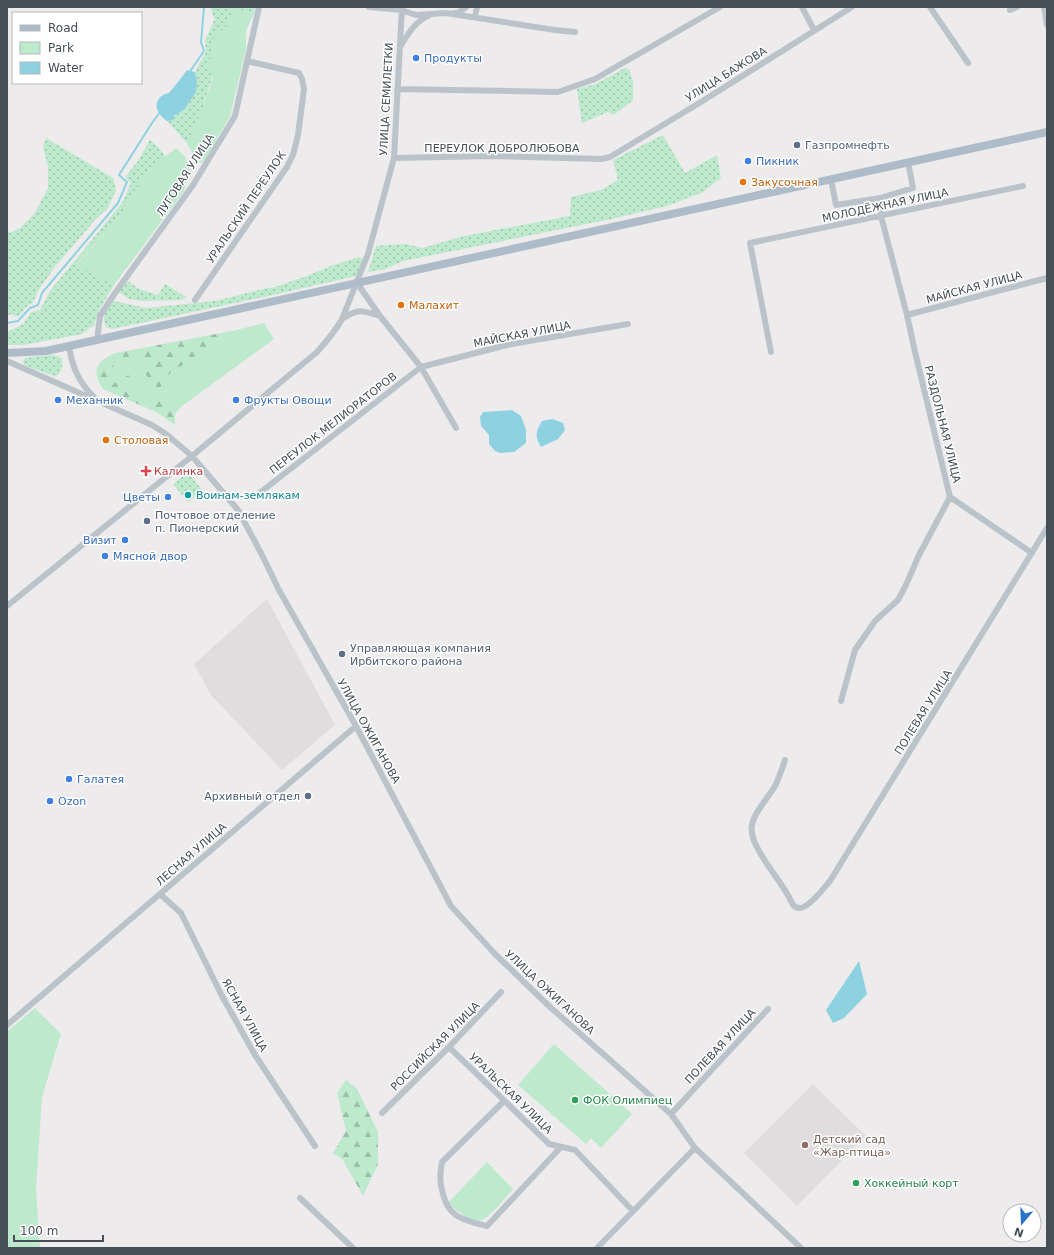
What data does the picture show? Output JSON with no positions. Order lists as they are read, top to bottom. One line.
{"streets":{"street":["УЛИЦА БАЖОВА","УЛИЦА СЕМИЛЕТКИ","ПЕРЕУЛОК ДОБРОЛЮБОВА","ЛУГОВАЯ УЛИЦА","МОЛОДЁЖНАЯ УЛИЦА","УРАЛЬСКИЙ ПЕРЕУЛОК","МАЙСКАЯ УЛИЦА","ПЕРЕУЛОК МЕЛИОРАТОРОВ","РАЗДОЛЬНАЯ УЛИЦА","ПОЛЕВАЯ УЛИЦА","УЛИЦА ОЖИГАНОВА","ЛЕСНАЯ УЛИЦА","ЯСНАЯ УЛИЦА","РОССИЙСКАЯ УЛИЦА","УРАЛЬСКАЯ УЛИЦА"]},"crossings":[["УЛИЦА БАЖОВА","ПЕРЕУЛОК ДОБРОЛЮБОВА"],["УЛИЦА СЕМИЛЕТКИ","ПЕРЕУЛОК ДОБРОЛЮБОВА"],["УЛИЦА СЕМИЛЕТКИ","УЛИЦА ОЖИГАНОВА"],["ЛУГОВАЯ УЛИЦА","УРАЛЬСКИЙ ПЕРЕУЛОК"],["МОЛОДЁЖНАЯ УЛИЦА","РАЗДОЛЬНАЯ УЛИЦА"],["МАЙСКАЯ УЛИЦА","ПЕРЕУЛОК МЕЛИОРАТОРОВ"],["МАЙСКАЯ УЛИЦА","РАЗДОЛЬНАЯ УЛИЦА"],["ПОЛЕВАЯ УЛИЦА","УЛИЦА ОЖИГАНОВА"],["УЛИЦА ОЖИГАНОВА","ЛЕСНАЯ УЛИЦА"],["ЛЕСНАЯ УЛИЦА","ЯСНАЯ УЛИЦА"],["РОССИЙСКАЯ УЛИЦА","УРАЛЬСКАЯ УЛИЦА"]],"places":{"other":["Продукты","Газпромнефть","Пикник","Закусочная","Малахит","Механник","Фрукты Овощи","Столовая","Воинам-землякам","Цветы","Почтовое отделение п. Пионерский","Визит","Мясной двор","Управляющая компания Ирбитского района","Галатея","Архивный отдел","Ozon","ФОК Олимпиец","Детский сад «Жар-птица»","Хоккейный корт"],"health":["Калинка"]},"legend":["Road","Park","Water"],"scale_bar":"100 m","north":"bottom"}
